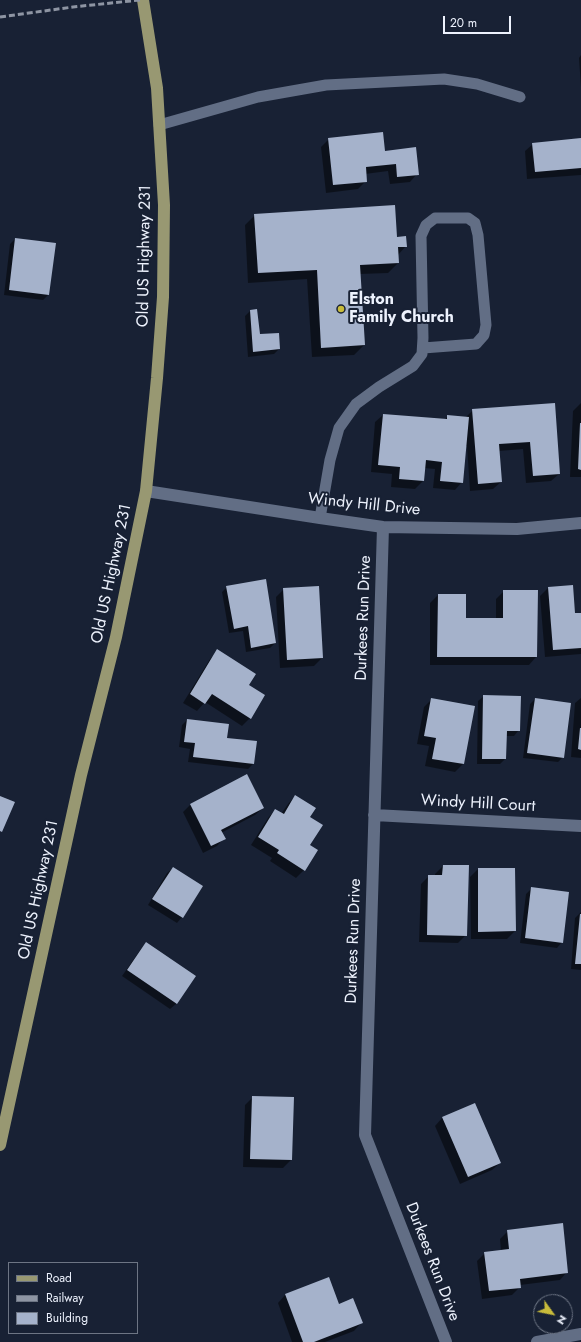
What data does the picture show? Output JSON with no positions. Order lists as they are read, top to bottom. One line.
{"streets":{"main road":["Old US Highway 231"],"street":["Windy Hill Drive","Durkees Run Drive","Windy Hill Court"]},"crossings":[["Old US Highway 231","Windy Hill Drive"],["Windy Hill Drive","Durkees Run Drive"],["Durkees Run Drive","Windy Hill Court"]],"places":["Elston Family Church"],"legend":["Road","Railway","Building"],"scale_bar":"20 m","north":"bottom right"}
